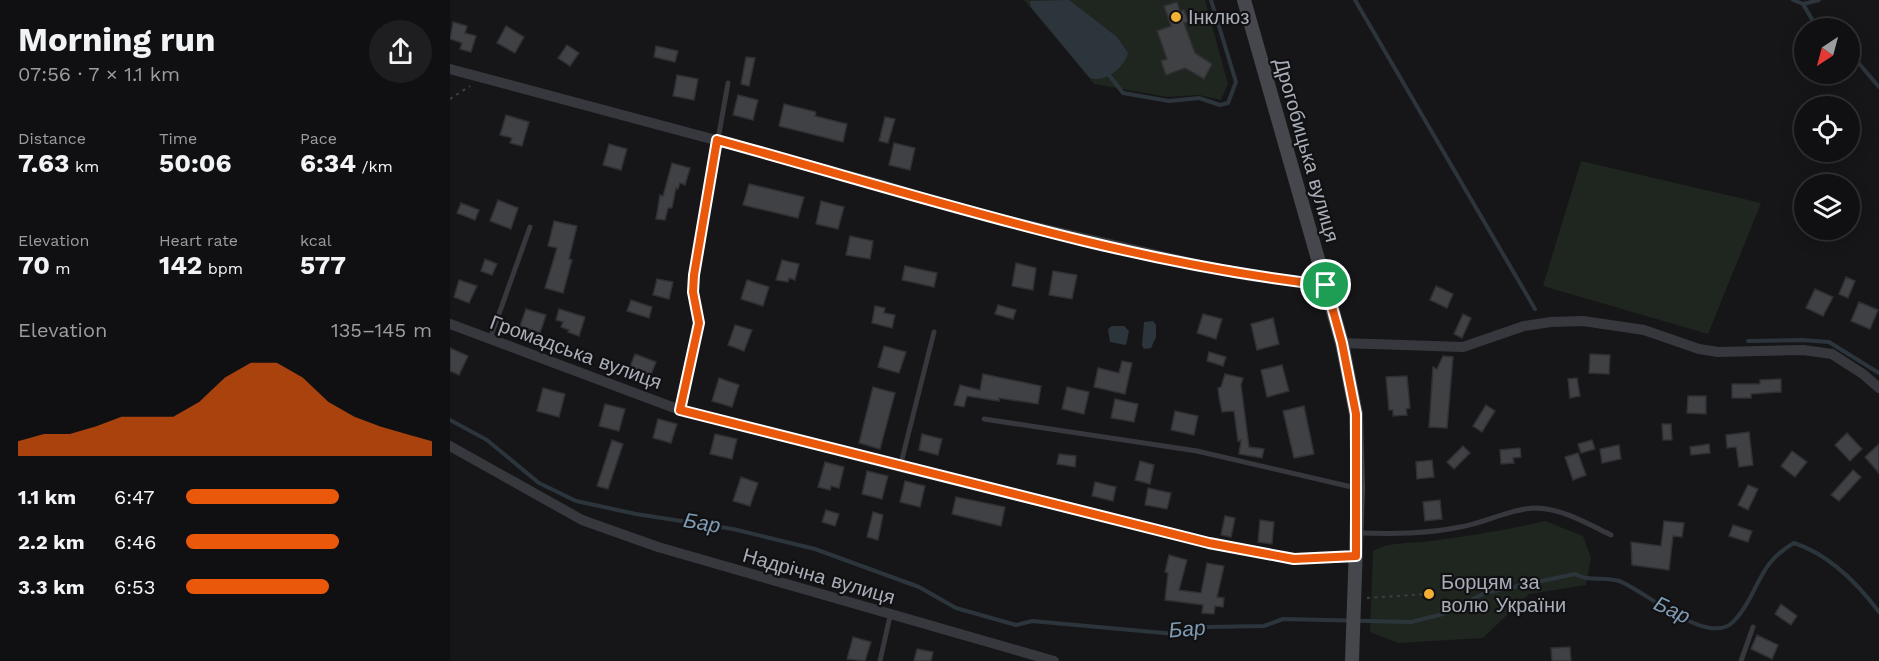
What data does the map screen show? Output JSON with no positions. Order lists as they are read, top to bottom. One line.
{"streets":{"main road":["Дрогобицька вулиця"],"street":["Громадська вулиця","Надрічна вулиця"]},"crossings":[["Дрогобицька вулиця","Громадська вулиця"]],"water":["Бар"],"places":["Інклюз","Борцям за волю України"],"north":"bottom left","page":{"heading":["Morning run","07:56 · 7 × 1.1 km"],"stats":[["Distance","7.63 km"],["Time","50:06"],["Pace","6:34 /km"],["Elevation","70 m"],["Heart rate","142 bpm"],["kcal","577"]],"chart":["Elevation","135–145 m"],"list":[{"name":"1.1 km","note":"6:47"},{"name":"2.2 km","note":"6:46"},{"name":"3.3 km","note":"6:53"}]}}
